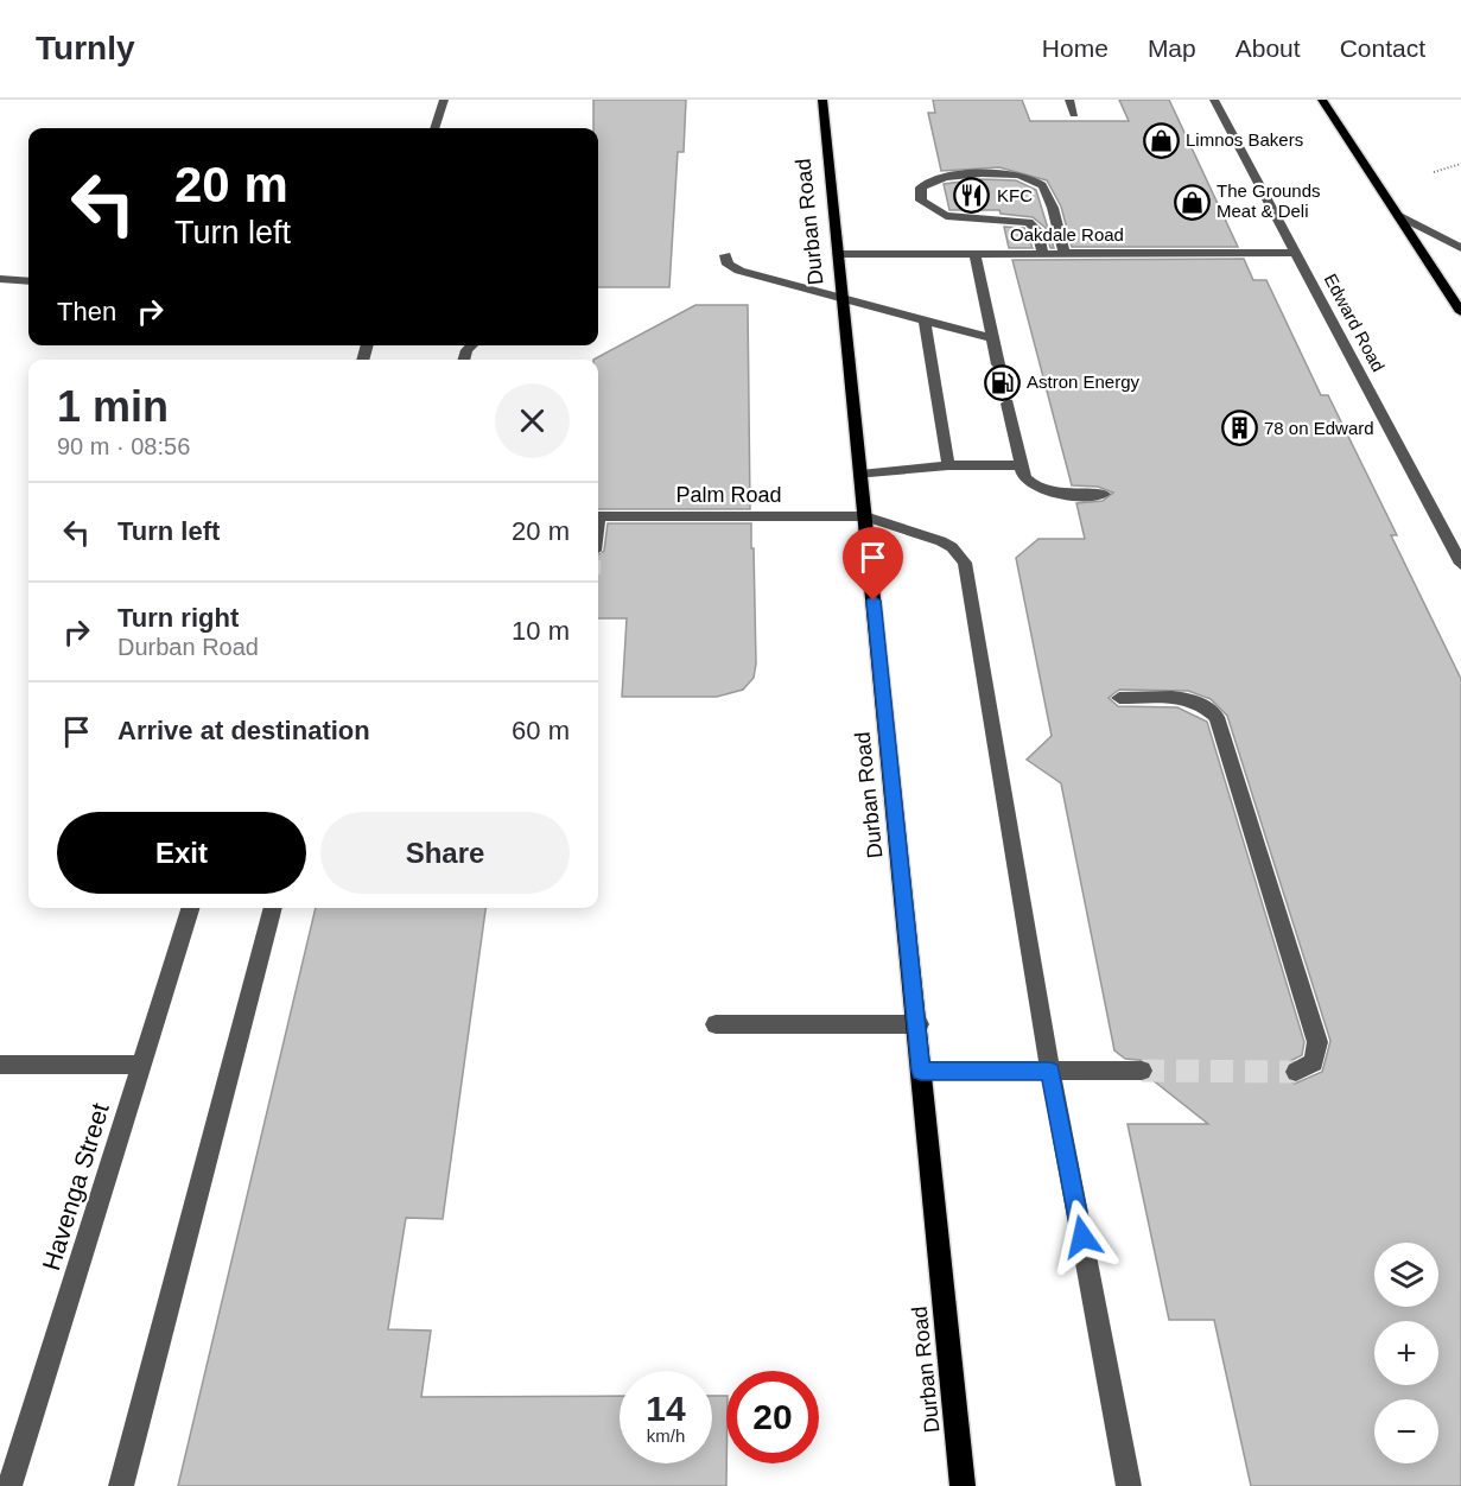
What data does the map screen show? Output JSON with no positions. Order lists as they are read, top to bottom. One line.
{"streets":{"main road":["Durban Road"],"street":["Oakdale Road","Edward Road","Palm Road","Havenga Street"]},"crossings":[["Durban Road","Oakdale Road"],["Durban Road","Palm Road"],["Oakdale Road","Edward Road"]],"places":{"shop":["Limnos Bakers","The Grounds Meat & Deli"],"restaurant":["KFC"],"fuel station":["Astron Energy"],"building":["78 on Edward"]},"page":{"header":"Turnly","nav":["Home","Map","About","Contact"],"turn":["20 m","Turn left"],"then":"Then","heading":["1 min","90 m · 08:56"],"list":[{"name":"Turn left","value":"20 m"},{"name":"Turn right","note":"Durban Road","value":"10 m"},{"name":"Arrive at destination","value":"60 m"}],"buttons":["Exit","Share"],"map_buttons":["+","−"],"speed":"14 km/h","limit":"20"}}
